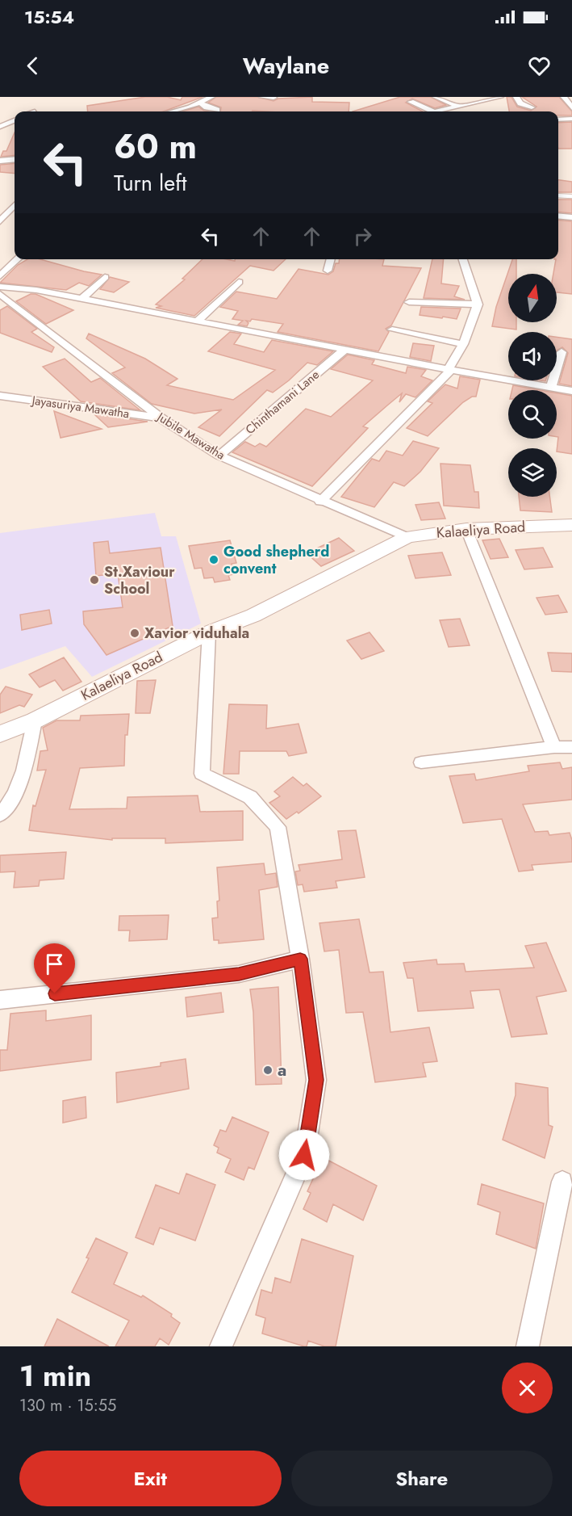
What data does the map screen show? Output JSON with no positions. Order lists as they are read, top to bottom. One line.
{"streets":{"street":["Chinthamani Lane","Jayasuriya Mawatha","Jubile Mawatha","Kalaeliya Road"]},"crossings":[["Chinthamani Lane","Jubile Mawatha"],["Jayasuriya Mawatha","Jubile Mawatha"],["Jubile Mawatha","Kalaeliya Road"]],"places":["Good shepherd convent","St.Xaviour School","Xavior viduhala","a"],"north":"top","page":{"status":"15:54","header":"Waylane","turn":["60 m","Turn left"],"heading":["1 min","130 m · 15:55"],"buttons":["Exit","Share"]}}
